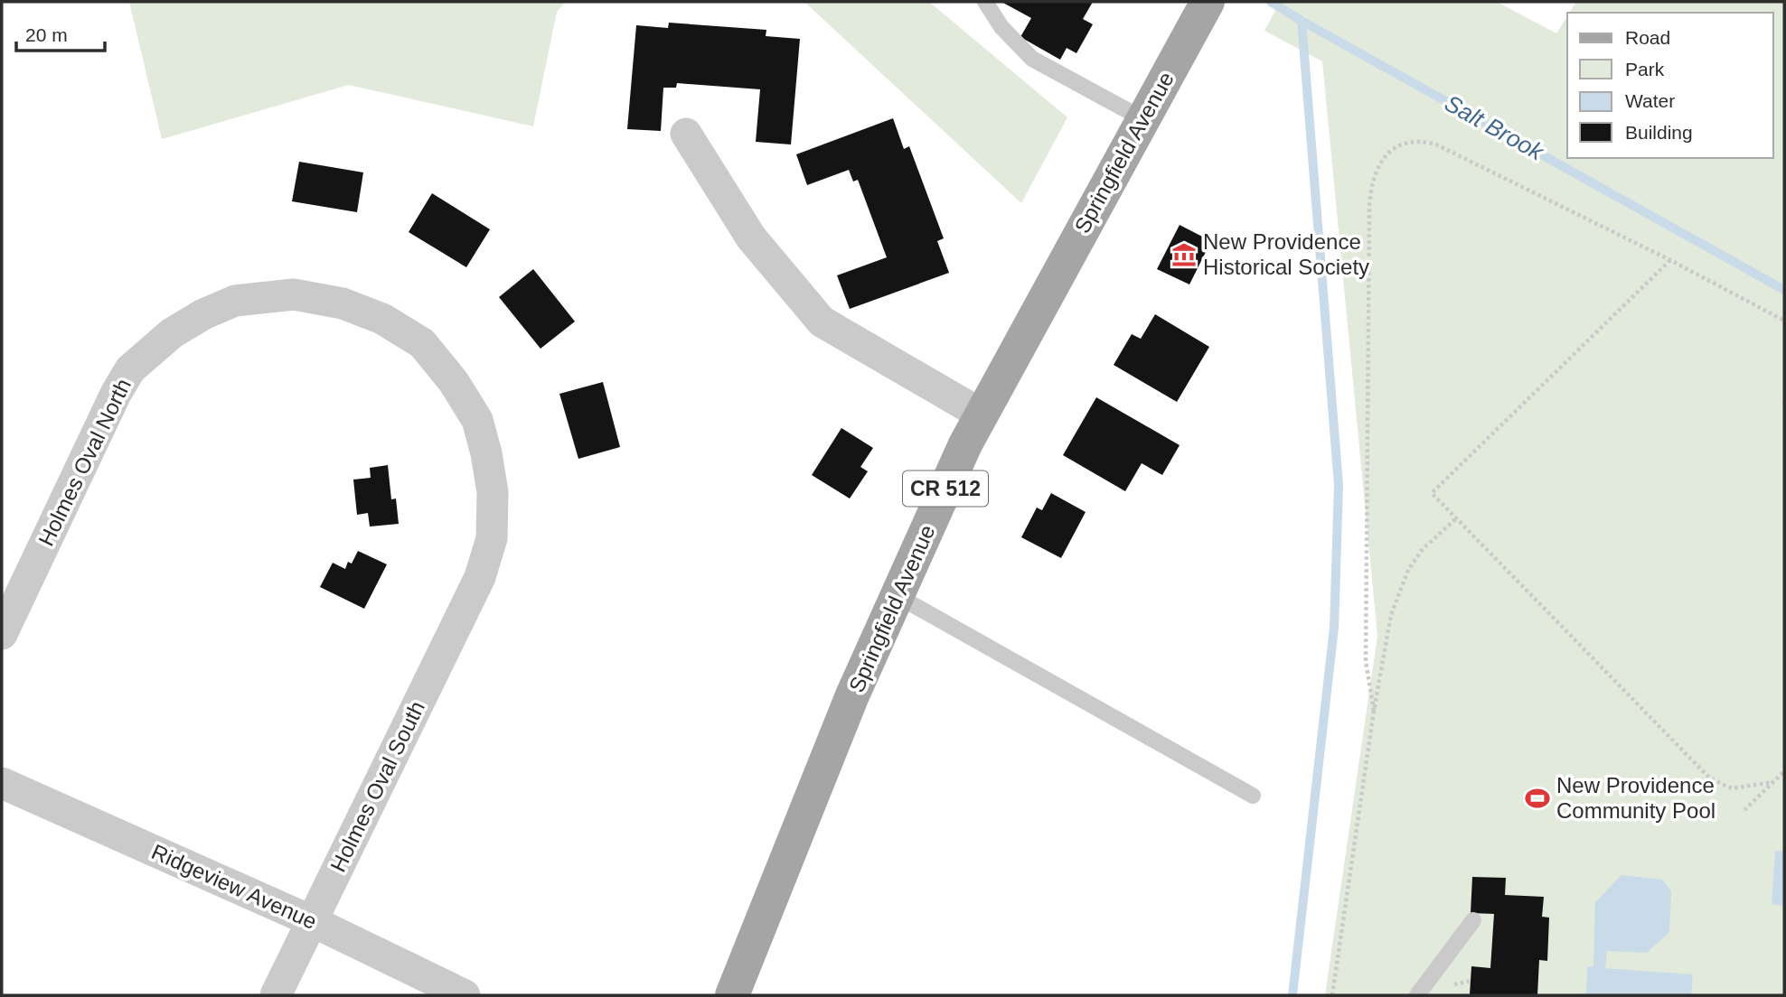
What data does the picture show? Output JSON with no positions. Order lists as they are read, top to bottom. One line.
{"streets":{"main road":["Springfield Avenue","CR 512"],"street":["Holmes Oval North","Holmes Oval South","Ridgeview Avenue"]},"crossings":[["Holmes Oval North","Holmes Oval South"],["Holmes Oval South","Ridgeview Avenue"]],"water":["Salt Brook"],"places":{"museum":["New Providence Historical Society"],"sports":["New Providence Community Pool"]},"legend":["Road","Park","Water","Building"],"scale_bar":"20 m"}
